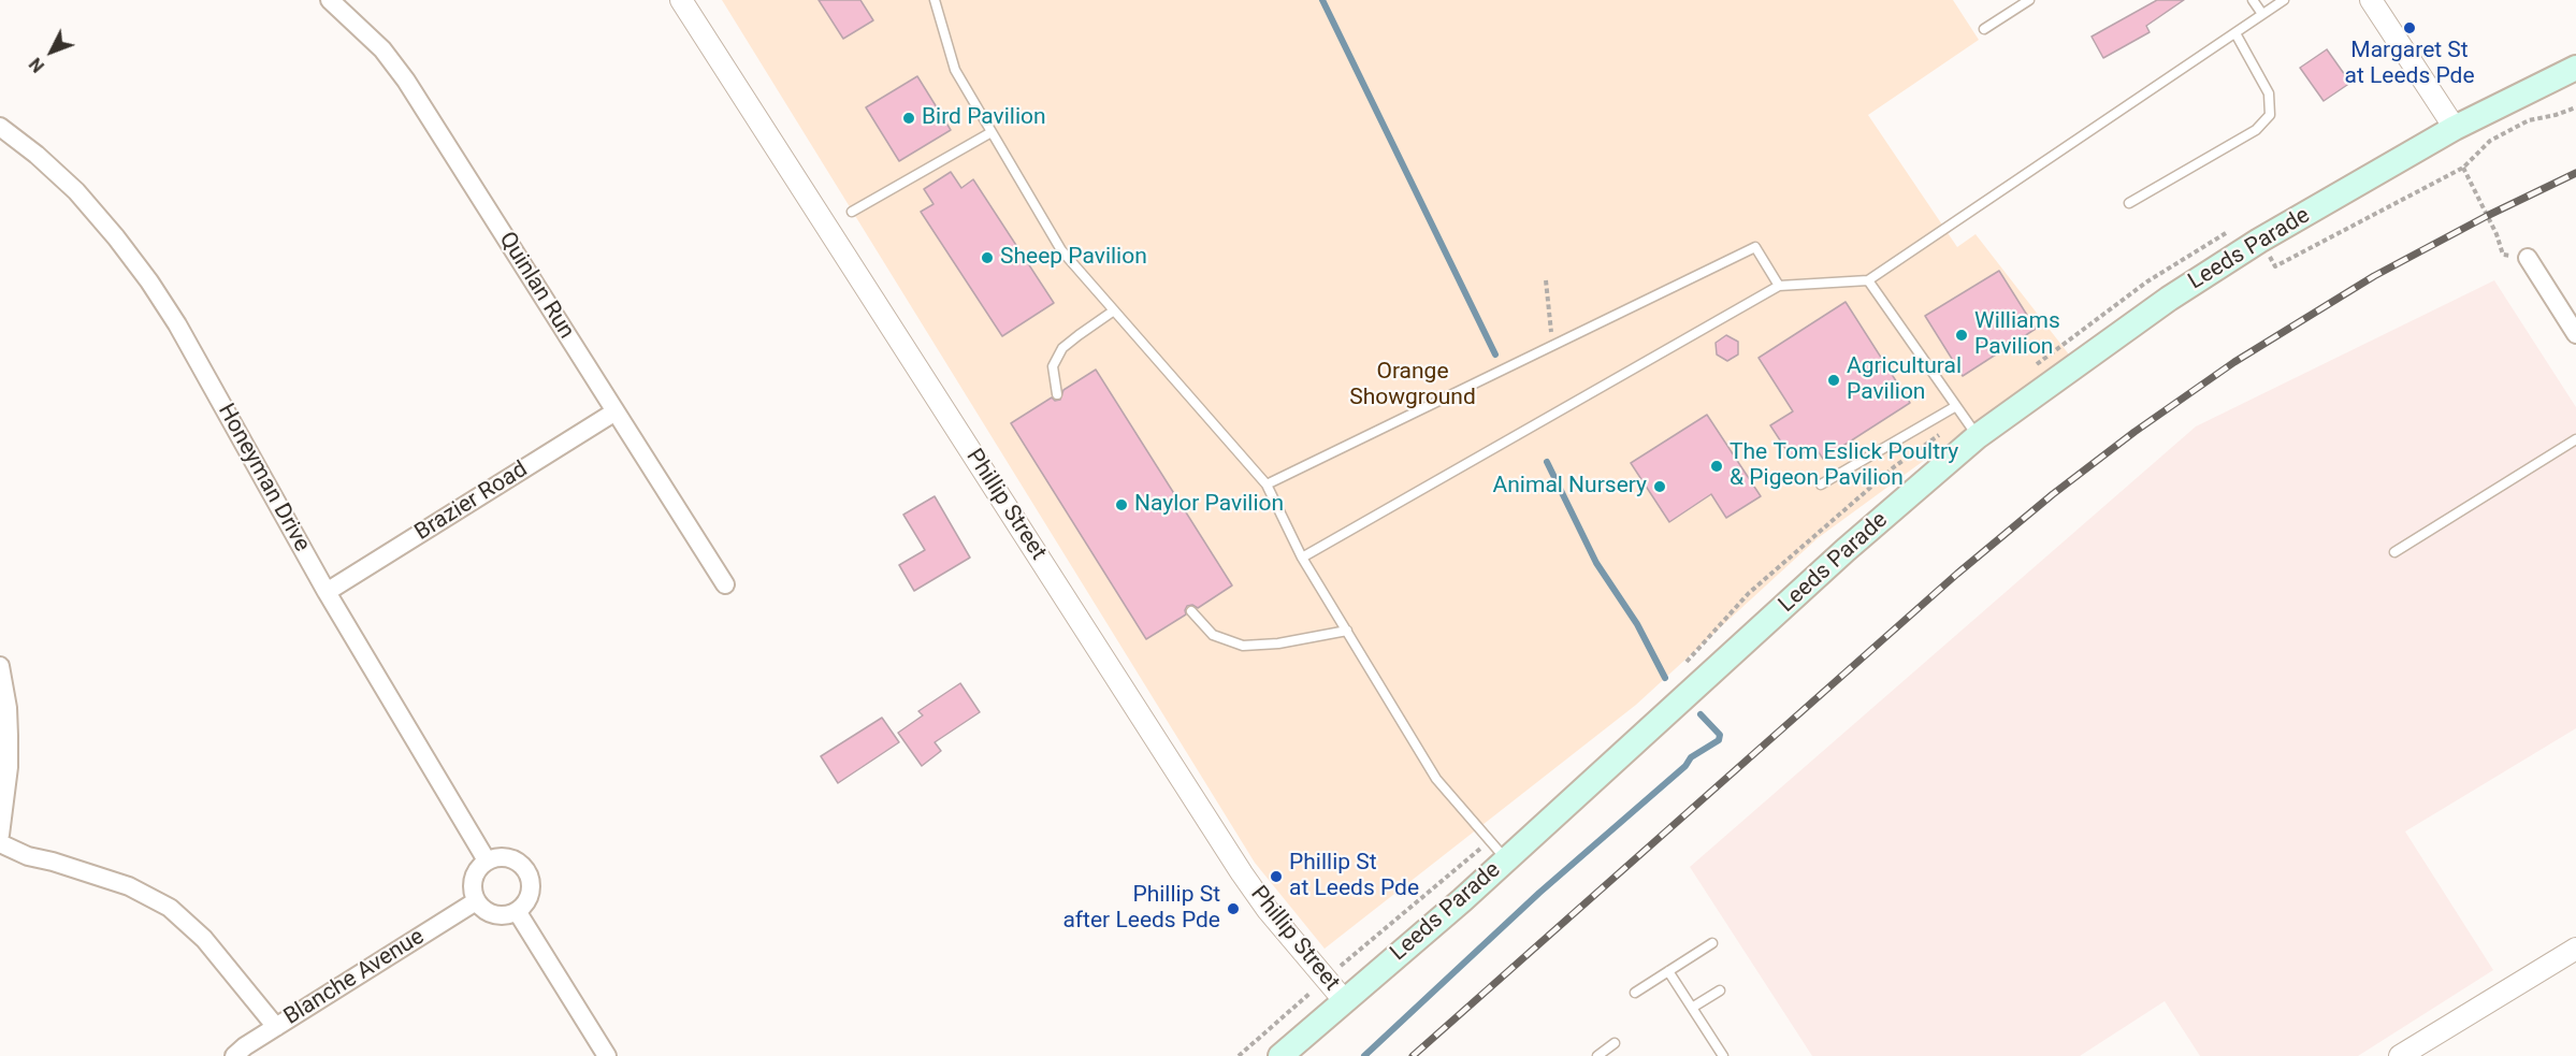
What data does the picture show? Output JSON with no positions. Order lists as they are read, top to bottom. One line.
{"streets":{"main road":["Leeds Parade"],"street":["Quinlan Run","Honeyman Drive","Brazier Road","Phillip Street","Blanche Avenue"]},"crossings":[["Leeds Parade","Phillip Street"],["Quinlan Run","Brazier Road"],["Honeyman Drive","Brazier Road"],["Honeyman Drive","Blanche Avenue"]],"parks":["Orange Showground"],"places":["Margaret St at Leeds Pde","Bird Pavilion","Sheep Pavilion","Williams Pavilion","Agricultural Pavilion","The Tom Eslick Poultry & Pigeon Pavilion","Animal Nursery","Naylor Pavilion","Phillip St at Leeds Pde","Phillip St after Leeds Pde"],"north":"bottom left"}
